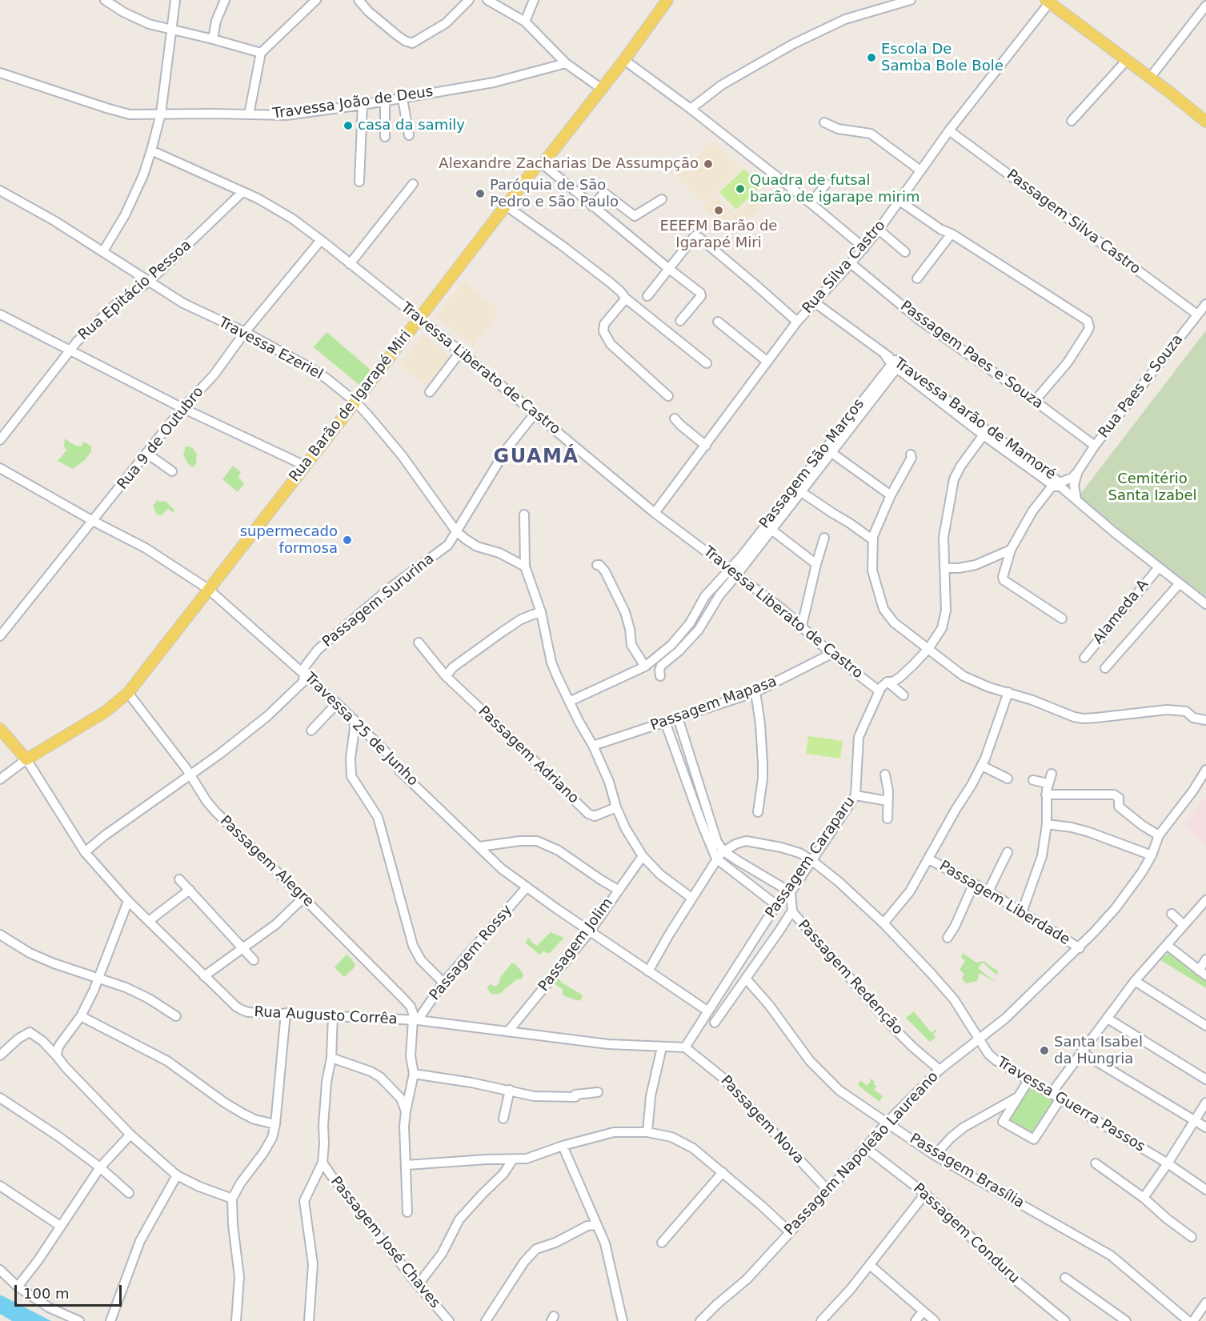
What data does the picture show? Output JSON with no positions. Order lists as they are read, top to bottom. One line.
{"streets":{"main road":["Rua Barão de Igarapé Miri","Rua Augusto Corrêa"],"street":["Travessa João de Deus","Passagem Silva Castro","Rua Silva Castro","Rua Epitácio Pessoa","Travessa Ezeriel","Passagem Paes e Souza","Travessa Liberato de Castro","Rua Paes e Souza","Travessa Barão de Mamoré","Rua 9 de Outubro","Passagem São Marços","Passagem Sururina","Alameda A","Passagem Mapasa","Travessa 25 de Junho","Passagem Adriano","Passagem Caraparu","Passagem Alegre","Passagem Liberdade","Passagem Jolim","Passagem Rossy","Passagem Redenção","Travessa Guerra Passos","Passagem Nova","Passagem Napoleão Laureano","Passagem Brasília","Passagem Conduru","Passagem José Chaves"]},"crossings":[["Passagem Silva Castro","Rua Silva Castro"],["Passagem Silva Castro","Rua Paes e Souza"],["Rua Silva Castro","Passagem Paes e Souza"],["Rua Silva Castro","Travessa Liberato de Castro"],["Rua Silva Castro","Travessa Barão de Mamoré"],["Rua Epitácio Pessoa","Travessa Ezeriel"],["Rua Epitácio Pessoa","Travessa Liberato de Castro"],["Travessa Ezeriel","Rua Barão de Igarapé Miri"],["Travessa Ezeriel","Rua 9 de Outubro"],["Travessa Ezeriel","Passagem Sururina"],["Passagem Paes e Souza","Rua Paes e Souza"],["Travessa Liberato de Castro","Rua Barão de Igarapé Miri"],["Travessa Liberato de Castro","Rua 9 de Outubro"],["Travessa Liberato de Castro","Passagem São Marços"],["Travessa Liberato de Castro","Passagem Sururina"],["Travessa Liberato de Castro","Passagem Mapasa"],["Travessa Liberato de Castro","Passagem Caraparu"],["Rua Paes e Souza","Travessa Barão de Mamoré"],["Rua Barão de Igarapé Miri","Travessa 25 de Junho"],["Rua Barão de Igarapé Miri","Passagem Alegre"],["Rua Barão de Igarapé Miri","Rua Augusto Corrêa"],["Travessa Barão de Mamoré","Passagem São Marços"],["Travessa Barão de Mamoré","Alameda A"],["Travessa Barão de Mamoré","Passagem Caraparu"],["Rua 9 de Outubro","Travessa 25 de Junho"],["Passagem Sururina","Travessa 25 de Junho"],["Passagem Sururina","Passagem Alegre"],["Passagem Sururina","Rua Augusto Corrêa"],["Travessa 25 de Junho","Passagem Caraparu"],["Travessa 25 de Junho","Passagem Jolim"],["Travessa 25 de Junho","Passagem Rossy"],["Passagem Caraparu","Passagem Redenção"],["Passagem Caraparu","Rua Augusto Corrêa"],["Passagem Caraparu","Travessa Guerra Passos"],["Passagem Caraparu","Passagem Nova"],["Passagem Caraparu","Passagem Brasília"],["Passagem Alegre","Passagem Rossy"],["Passagem Alegre","Rua Augusto Corrêa"],["Passagem Liberdade","Passagem Napoleão Laureano"],["Passagem Jolim","Rua Augusto Corrêa"],["Passagem Rossy","Rua Augusto Corrêa"],["Passagem Redenção","Passagem Napoleão Laureano"],["Rua Augusto Corrêa","Passagem Nova"],["Travessa Guerra Passos","Passagem Napoleão Laureano"],["Passagem Nova","Passagem Napoleão Laureano"],["Passagem Napoleão Laureano","Passagem Brasília"],["Passagem Napoleão Laureano","Passagem Conduru"]],"districts":["GUAMÁ"],"parks":["Cemitério Santa Izabel"],"places":["Escola De Samba Bole Bole","casa da samily","Alexandre Zacharias De Assumpção","Quadra de futsal barão de igarape mirim","Paróquia de São Pedro e São Paulo","EEEFM Barão de Igarapé Miri","supermecado formosa","Santa Isabel da Hungria"],"scale_bar":"100 m"}
